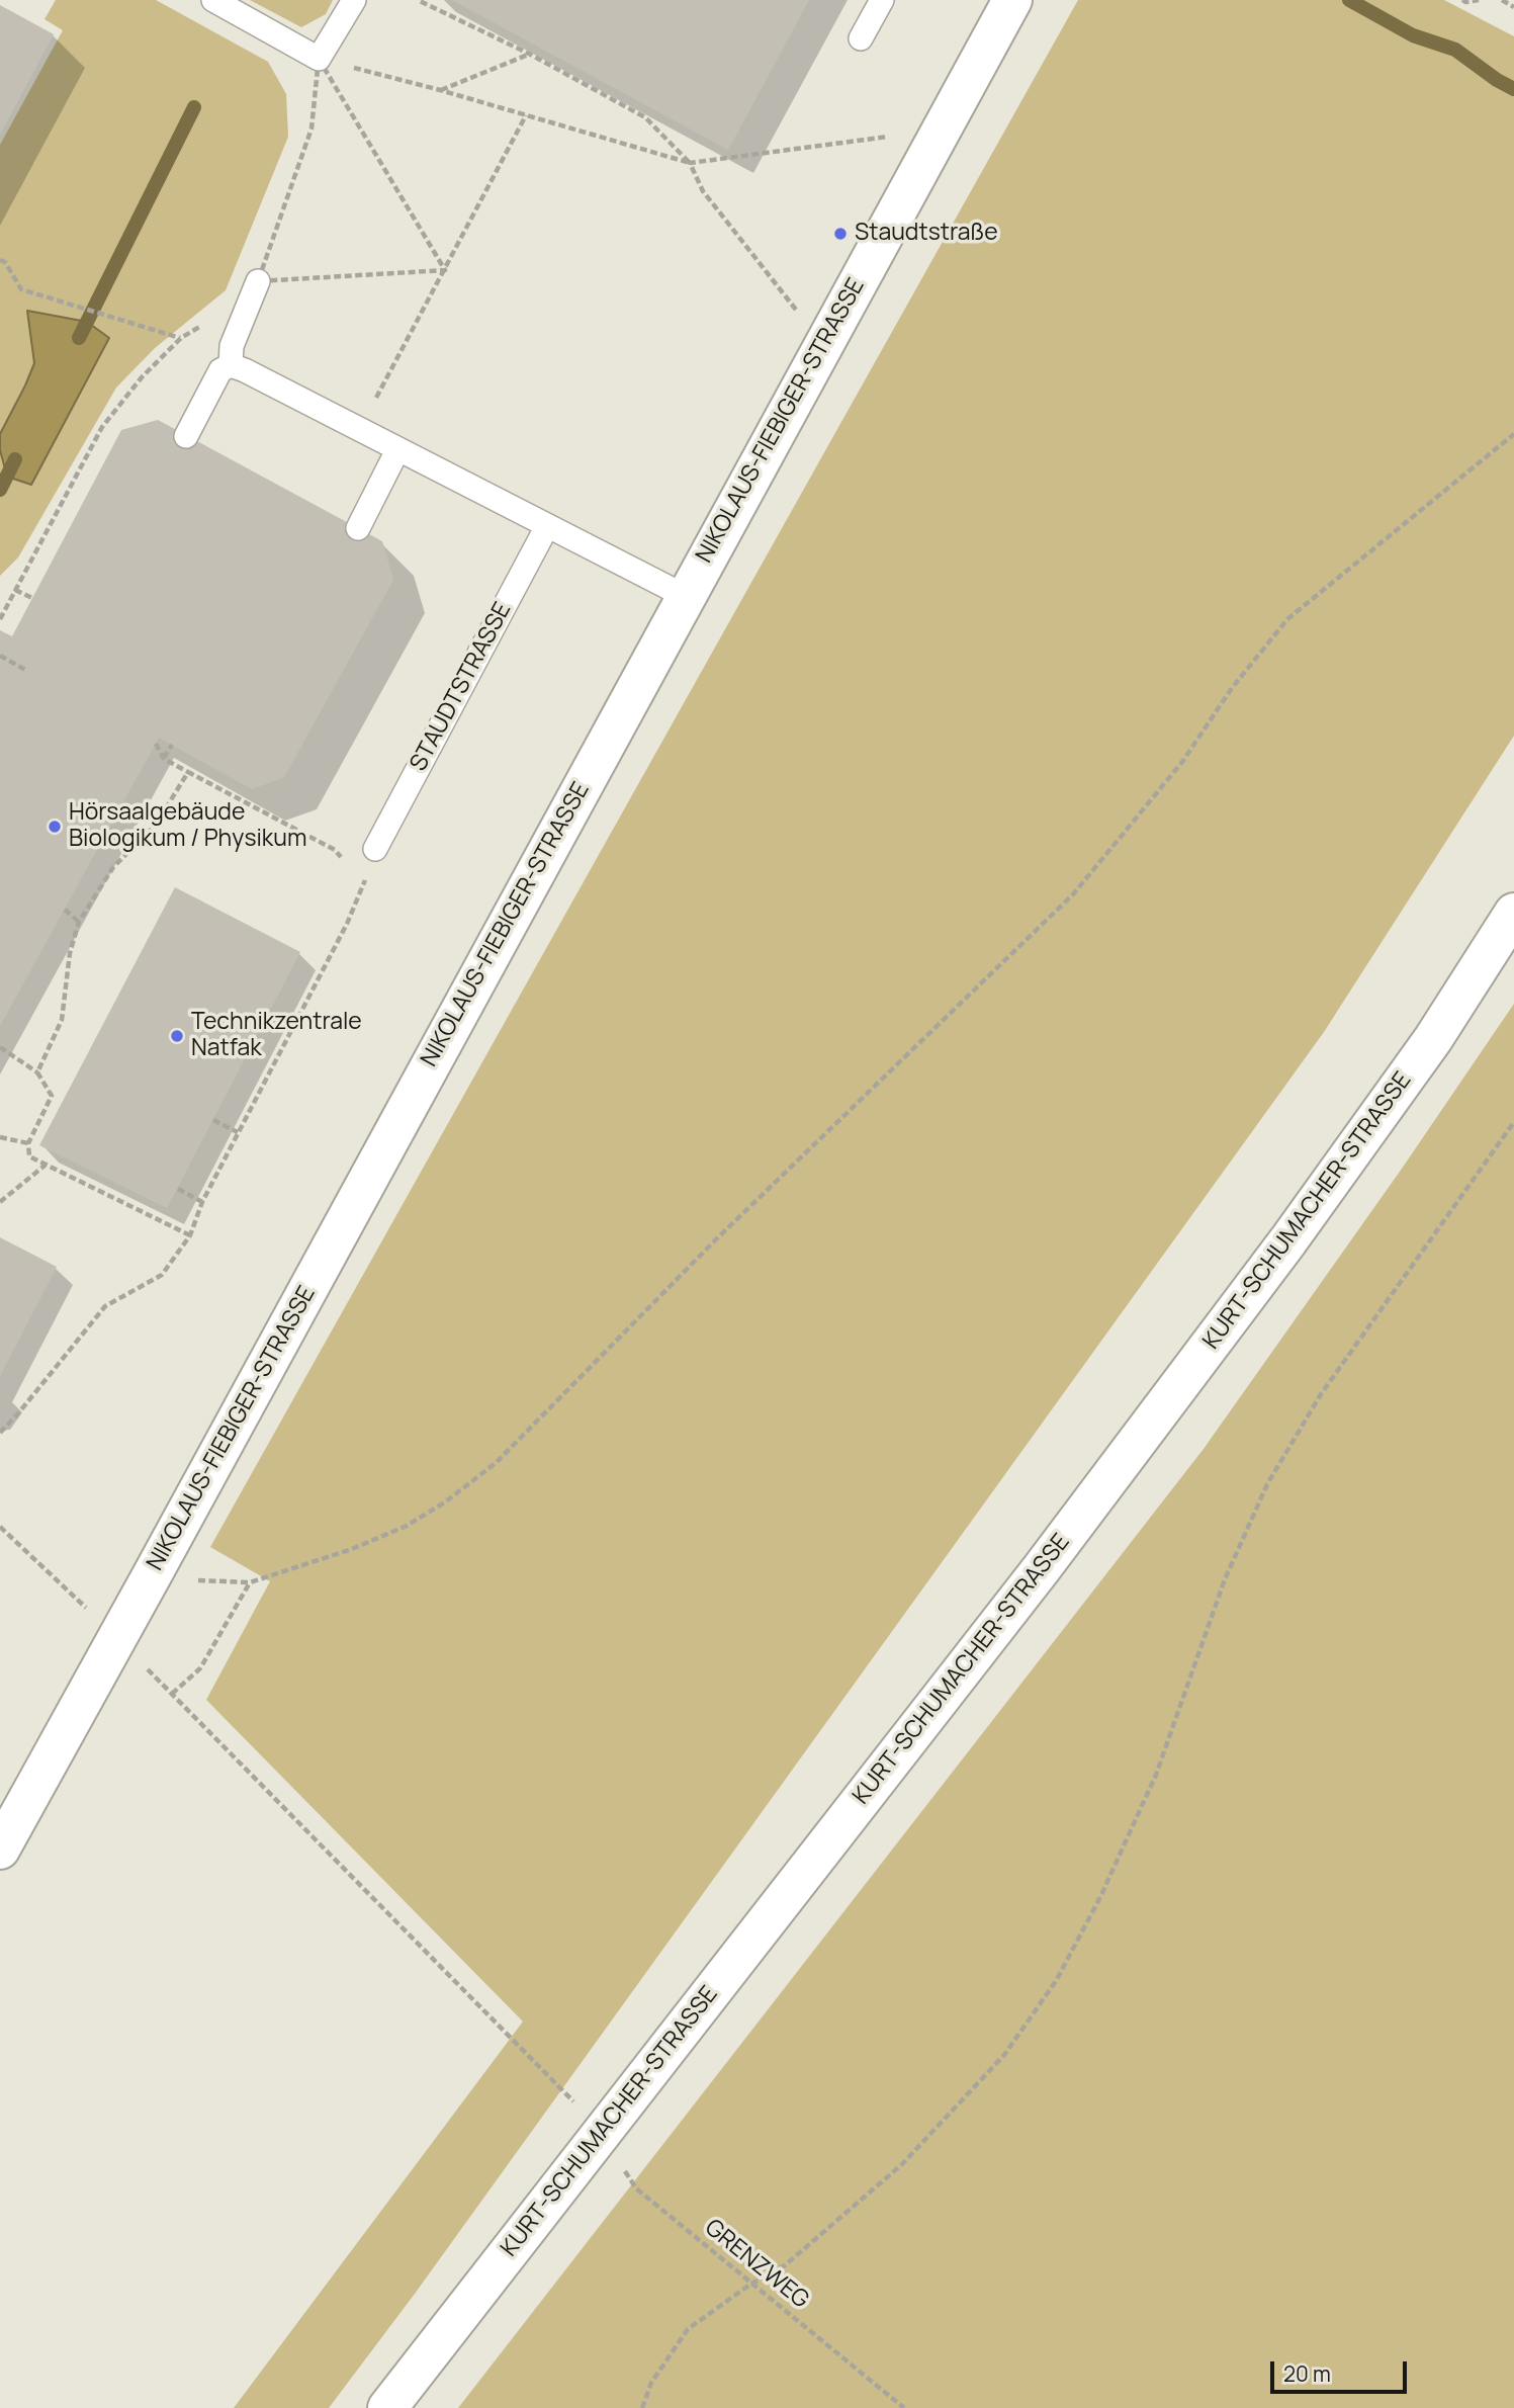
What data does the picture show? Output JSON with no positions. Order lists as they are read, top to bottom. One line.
{"streets":{"street":["NIKOLAUS-FIEBIGER-STRASSE","KURT-SCHUMACHER-STRASSE"],"lane":["STAUDTSTRASSE"],"path":["GRENZWEG"]},"crossings":[["KURT-SCHUMACHER-STRASSE","GRENZWEG"]],"places":["Staudtstraße","Hörsaalgebäude Biologikum / Physikum","Technikzentrale Natfak"],"scale_bar":"20 m"}
